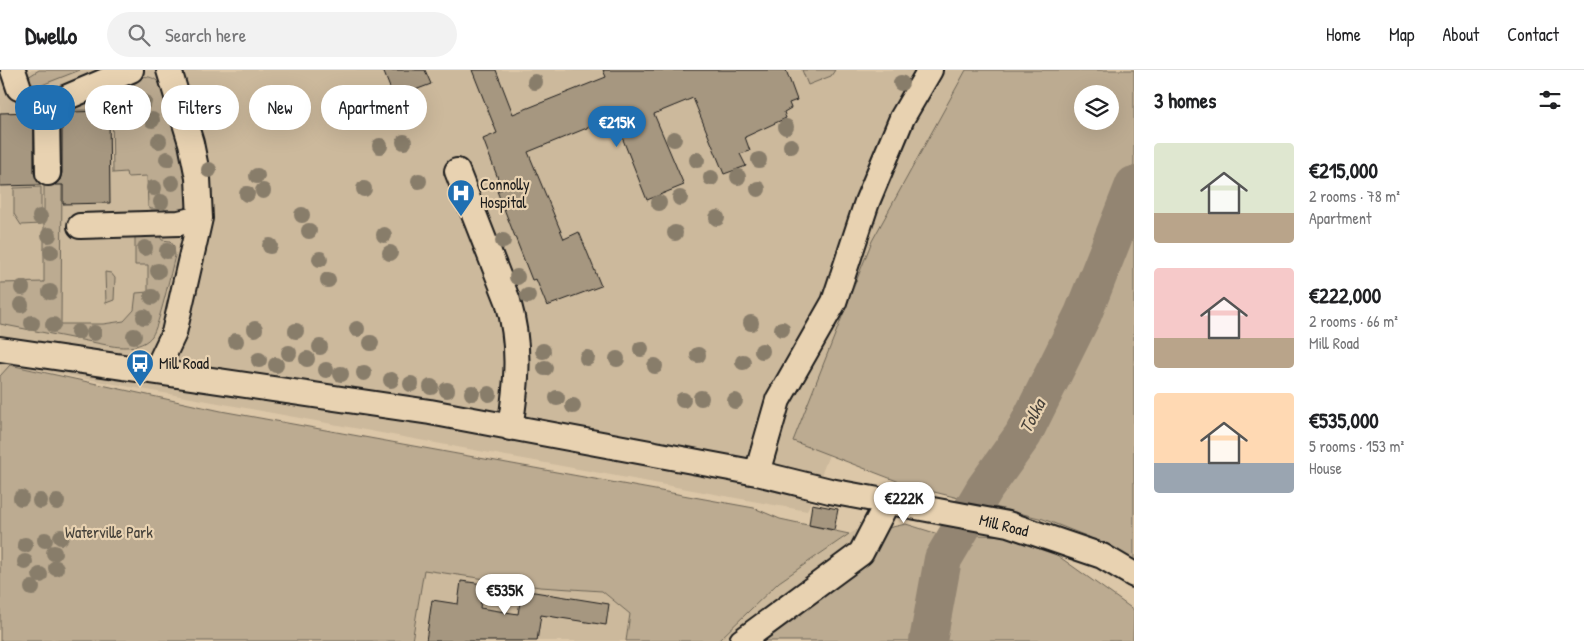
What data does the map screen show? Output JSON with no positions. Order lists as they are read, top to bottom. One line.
{"streets":{"street":["Mill Road"]},"water":["Tolka"],"parks":["Waterville Park"],"places":{"hospital":["Connolly Hospital"],"bus stop":["Mill Road"]},"page":{"header":"Dwello","search":"Search here","nav":["Home","Map","About","Contact"],"heading":"3 homes","chip":["Buy","Rent","Filters","New","Apartment"],"price":["€215K","€222K","€535K"],"list":[{"name":"€215,000","note":"2 rooms · 78 m² · Apartment"},{"name":"€222,000","note":"2 rooms · 66 m² · Mill Road"},{"name":"€535,000","note":"5 rooms · 153 m² · House"}]}}
